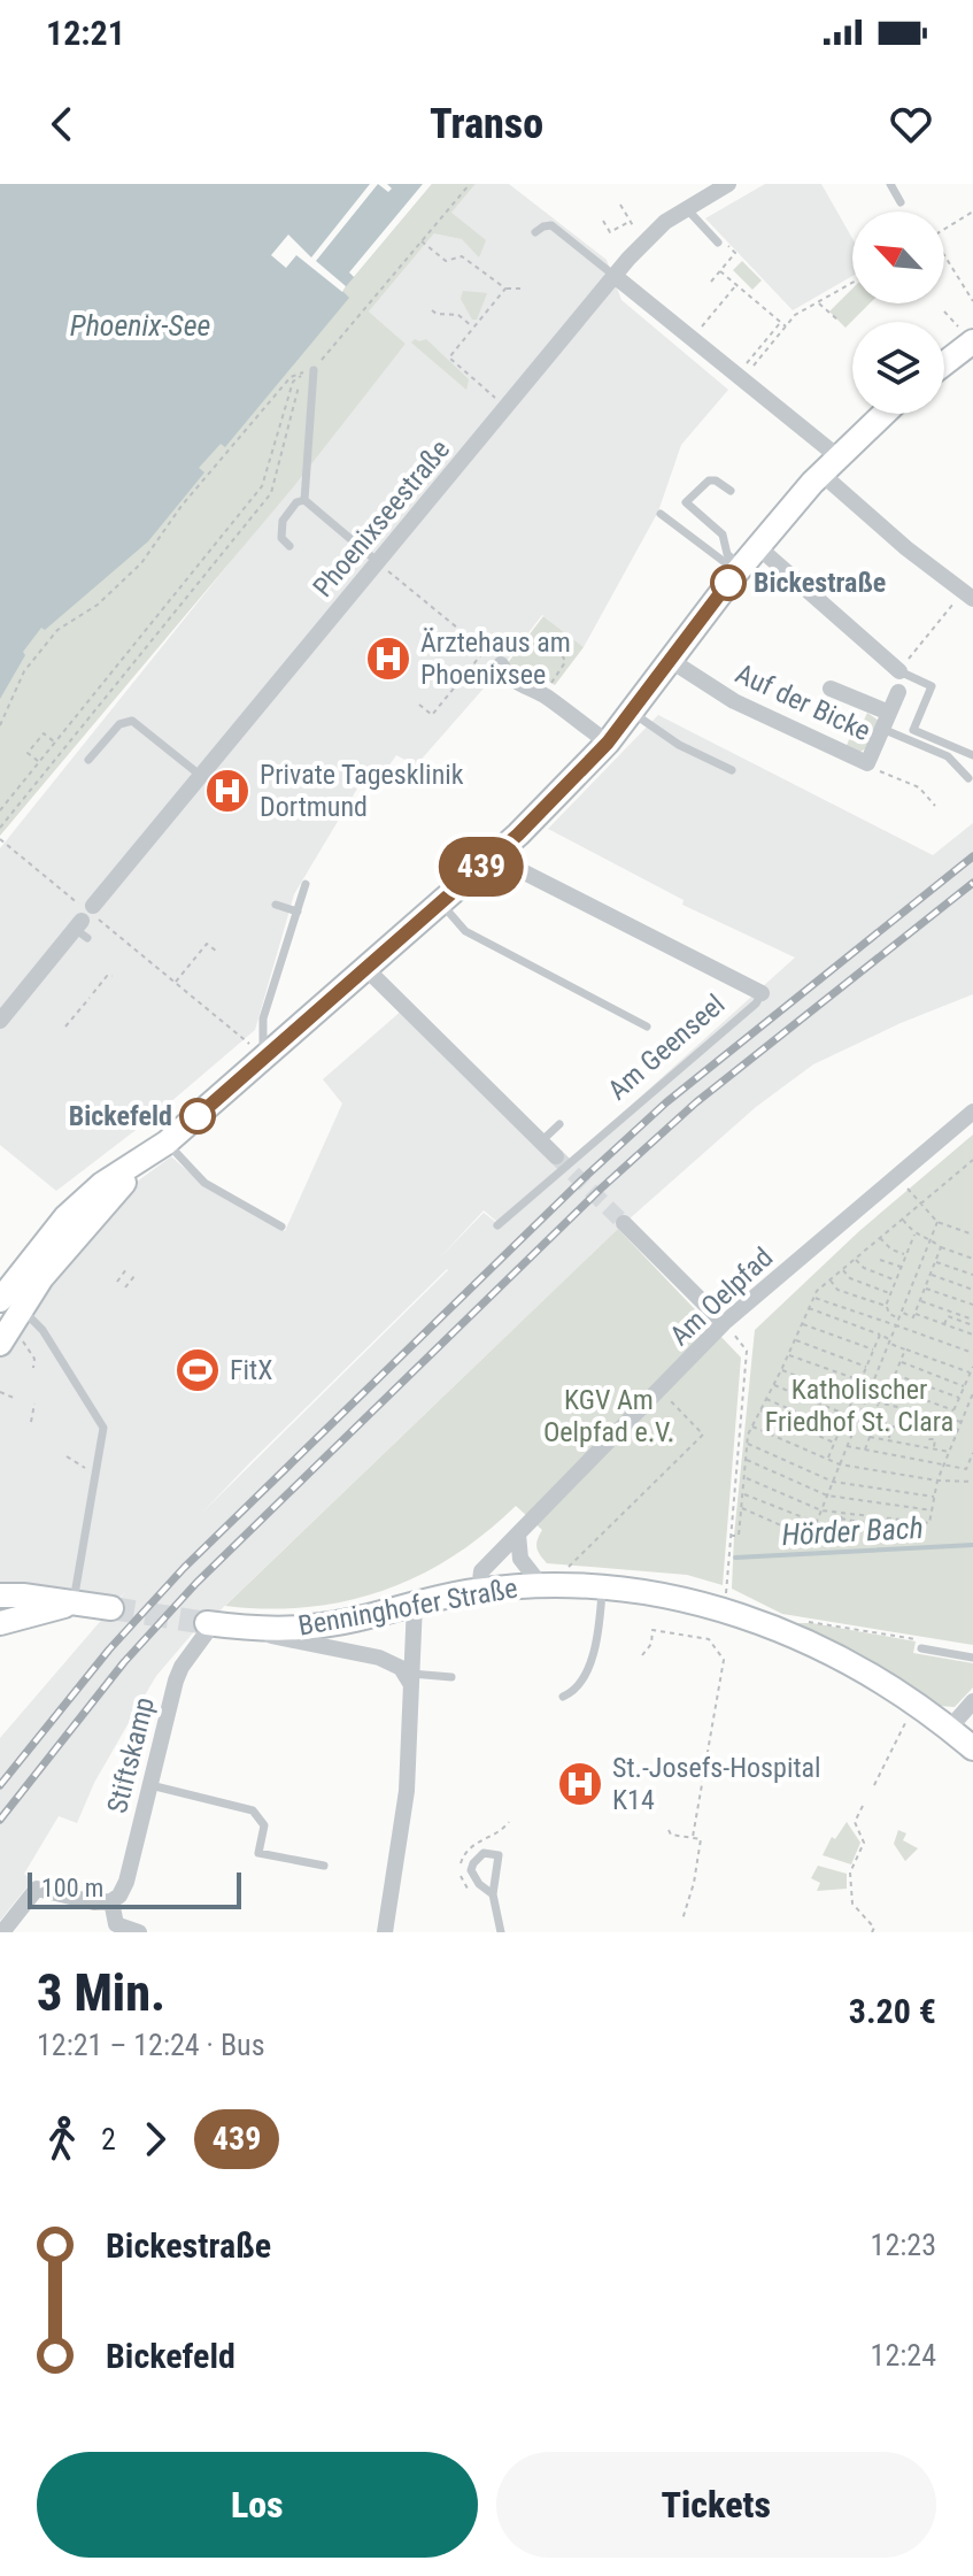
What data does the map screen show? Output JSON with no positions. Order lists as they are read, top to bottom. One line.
{"streets":{"main road":["Benninghofer Straße"],"street":["Phoenixseestraße","Auf der Bicke","Am Geenseel","Am Oelpfad","Stiftskamp"]},"crossings":[["Am Oelpfad","Benninghofer Straße"],["Benninghofer Straße","Stiftskamp"]],"water":["Phoenix-See","Hörder Bach"],"parks":["Katholischer Friedhof St. Clara","KGV Am Oelpfad e.V."],"places":{"other":["Bickestraße","Bickefeld"],"hospital":["Ärztehaus am Phoenixsee","Private Tagesklinik Dortmund","St.-Josefs-Hospital K14"],"sports":["FitX"]},"lines":["bus line 439"],"scale_bar":"100 m","north":"top left","page":{"status":"12:21","header":"Transo","on_map":"439","scale":"100 m","heading":["3 Min.","12:21 – 12:24 · Bus","3.20 €"],"legs":["2","439"],"list":[{"name":"Bickestraße","value":"12:23"},{"name":"Bickefeld","value":"12:24"}],"buttons":["Los","Tickets"]}}
